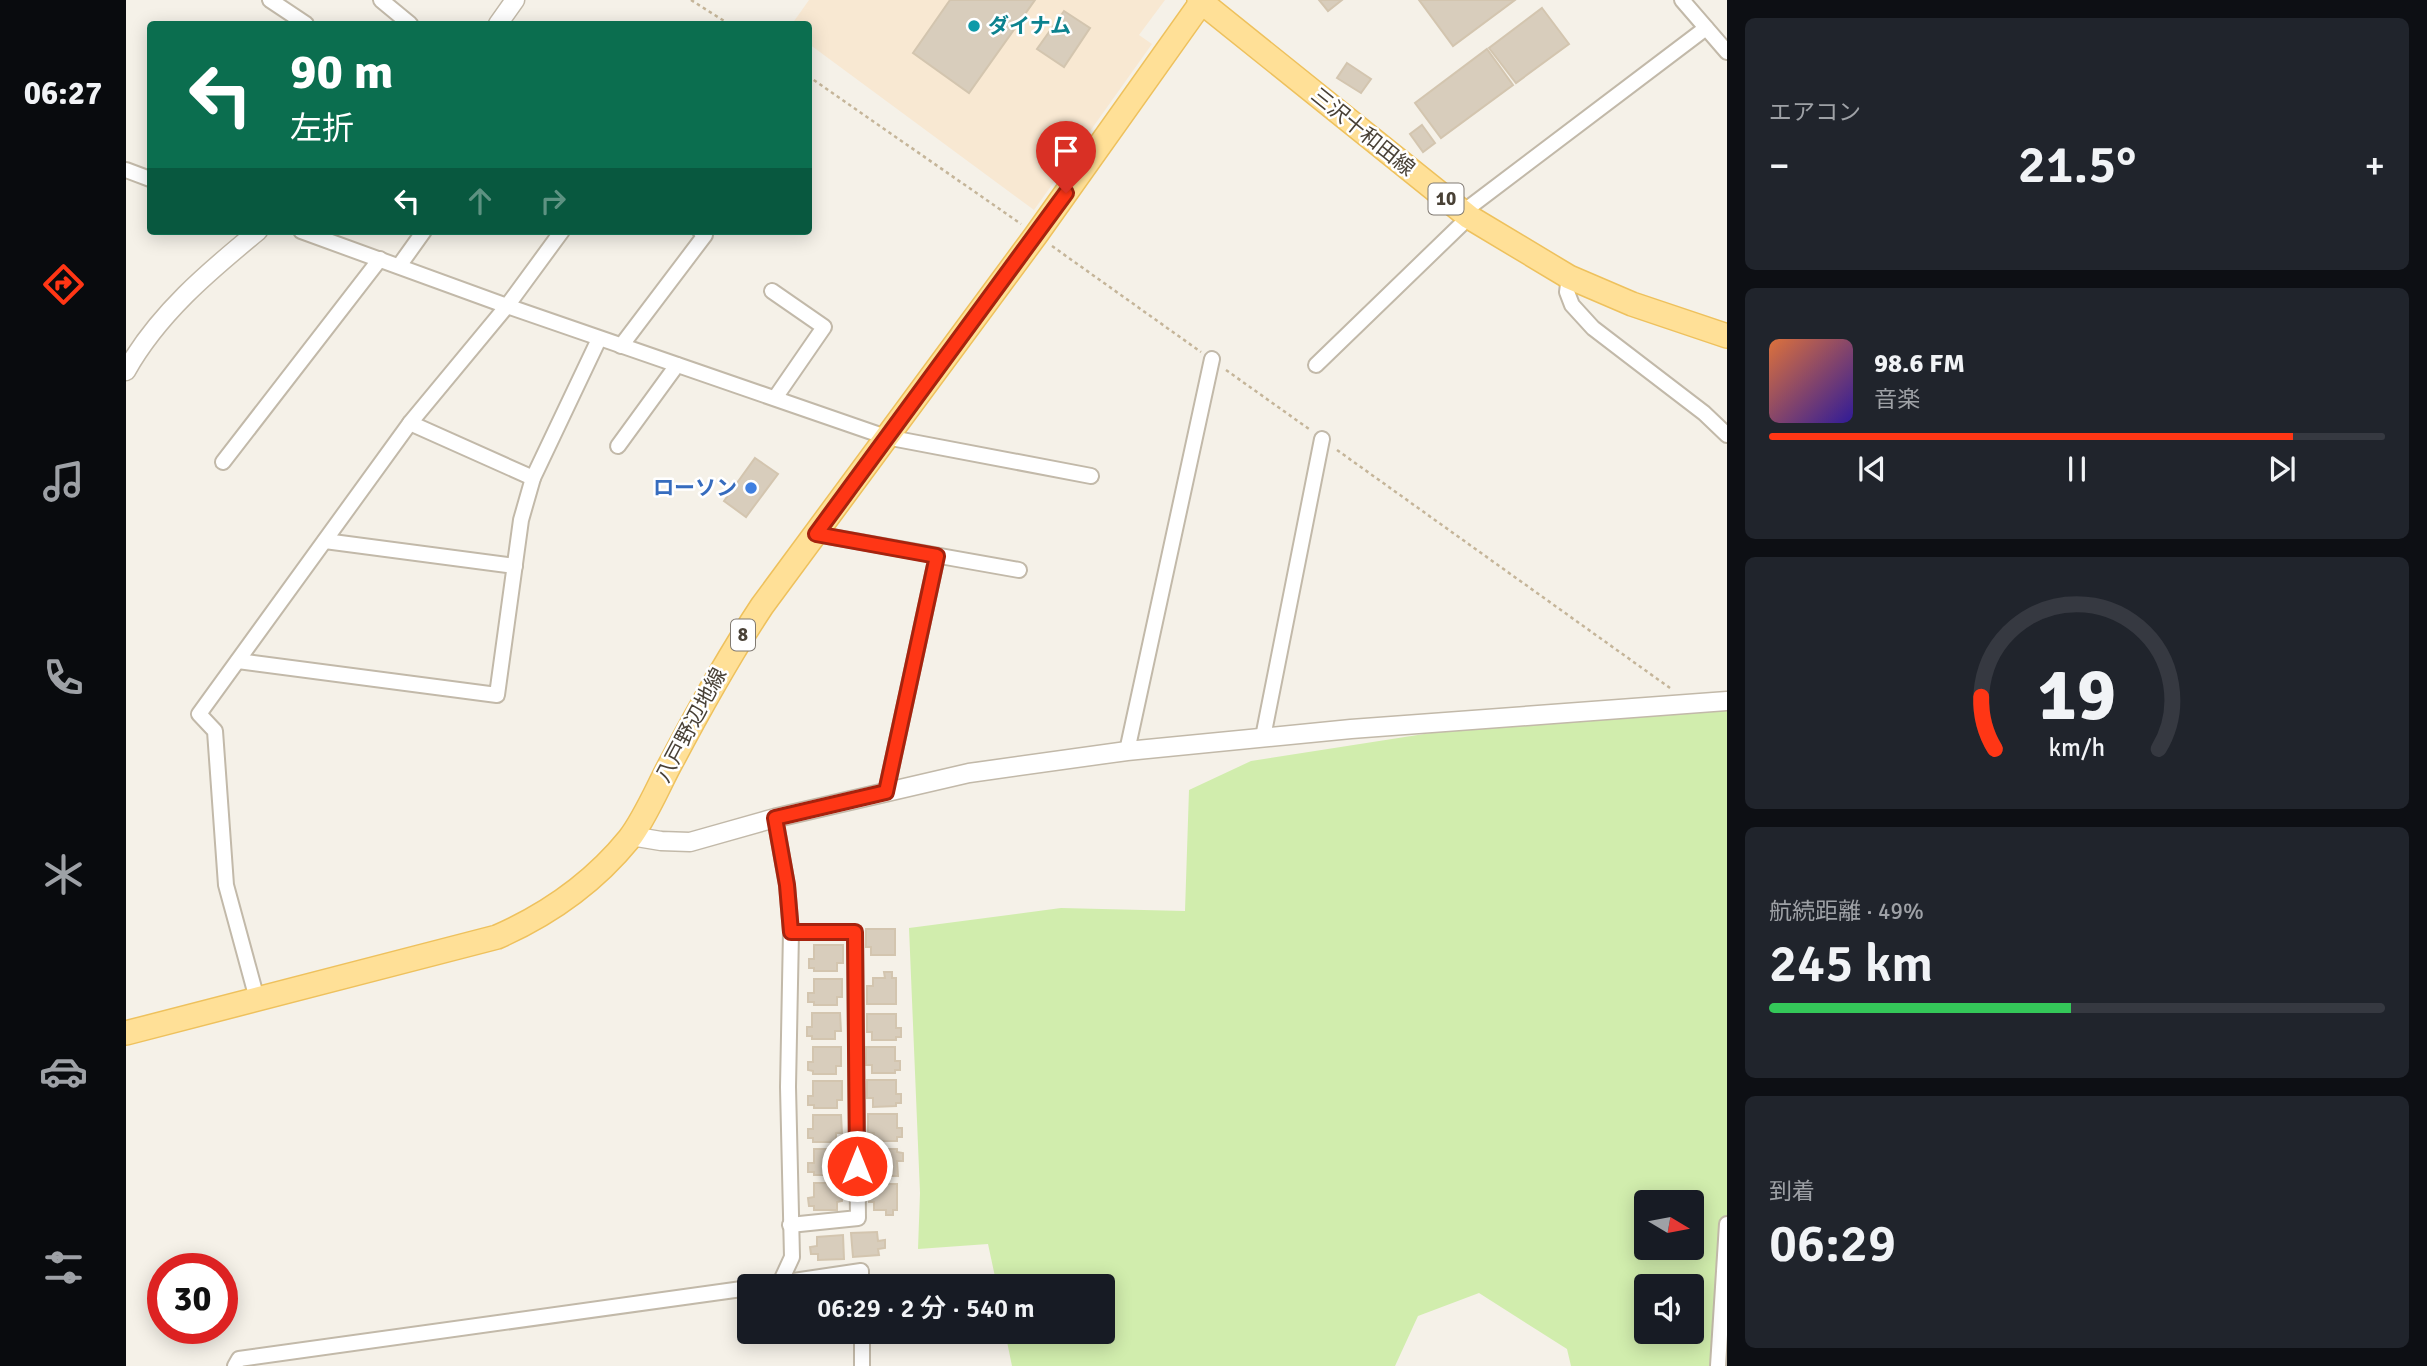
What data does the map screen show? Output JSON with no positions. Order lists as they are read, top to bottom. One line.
{"streets":{"main road":["三沢十和田線","10","8","八戸野辺地線"]},"crossings":[["三沢十和田線","八戸野辺地線"]],"places":["ダイナム","ローソン"],"north":"right","page":{"tabs":"06:27","tile":["エアコン",["航続距離 · 49%","245 km"],["到着","06:29"]],"turn":["90 m","左折"],"heat":["−","21.5°","+"],"song":["98.6 FM","音楽"],"limit":"30","trip":"06:29 · 2 分 · 540 m","gauge":["19","km/h"]}}
